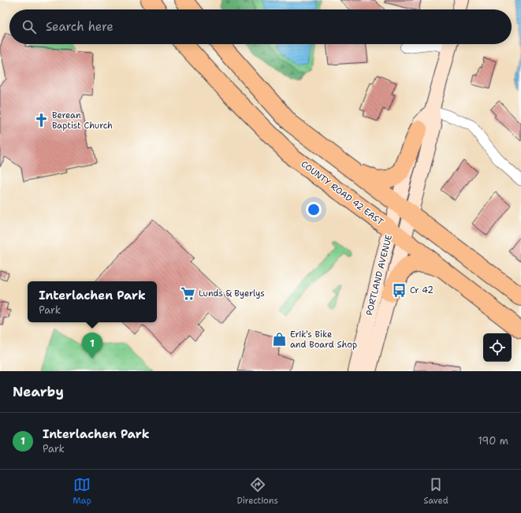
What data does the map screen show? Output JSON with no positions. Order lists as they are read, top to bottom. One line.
{"streets":{"highway":["COUNTY ROAD 42 EAST"],"street":["PORTLAND AVENUE"]},"crossings":[["COUNTY ROAD 42 EAST","PORTLAND AVENUE"]],"places":{"church":["Berean Baptist Church"],"bus stop":["Cr 42"],"supermarket":["Lunds & Byerlys"],"shop":["Erik's Bike and Board Shop"]},"page":{"search":"Search here","popup":["Interlachen Park","Park"],"pins":"1","heading":"Nearby","list":[{"mark":"1","name":"Interlachen Park","note":"Park","value":"190 m"}],"nav":["Map","Directions","Saved"]}}
